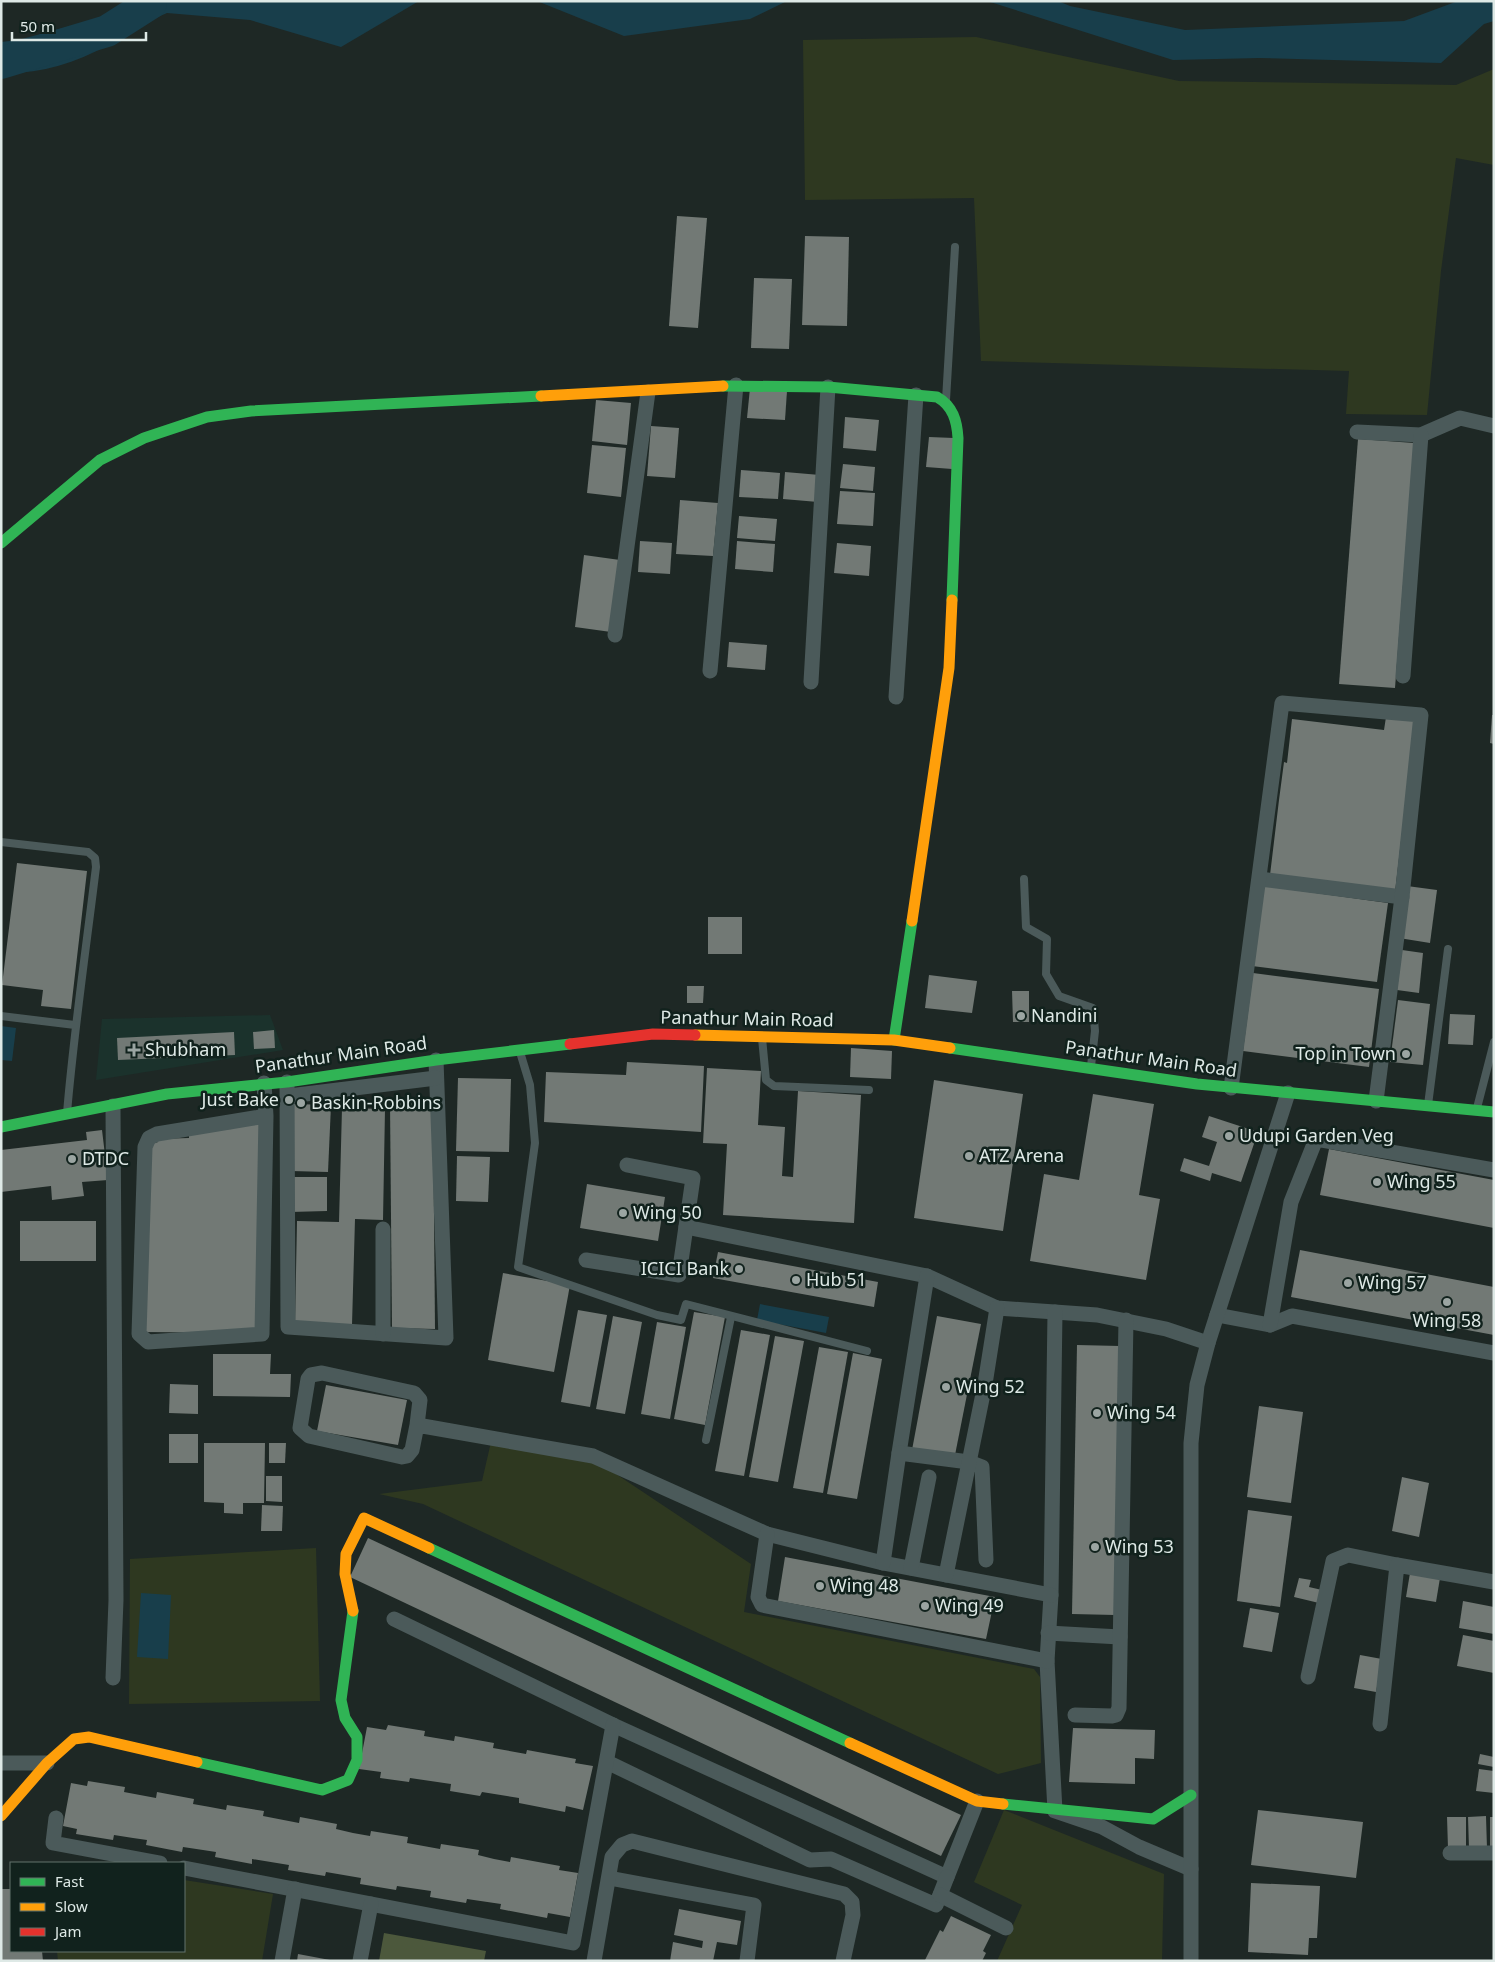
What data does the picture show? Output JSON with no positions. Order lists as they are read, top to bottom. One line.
{"streets":{"street":["Panathur Main Road"]},"places":{"other":["Nandini","Top in Town","Just Bake","Baskin-Robbins","Udupi Garden Veg","ATZ Arena","DTDC","Wing 55","Wing 50","ICICI Bank","Hub 51","Wing 57","Wing 58","Wing 52","Wing 54","Wing 53","Wing 48","Wing 49"],"health":["Shubham"]},"legend":["Fast","Slow","Jam"],"scale_bar":"50 m"}
